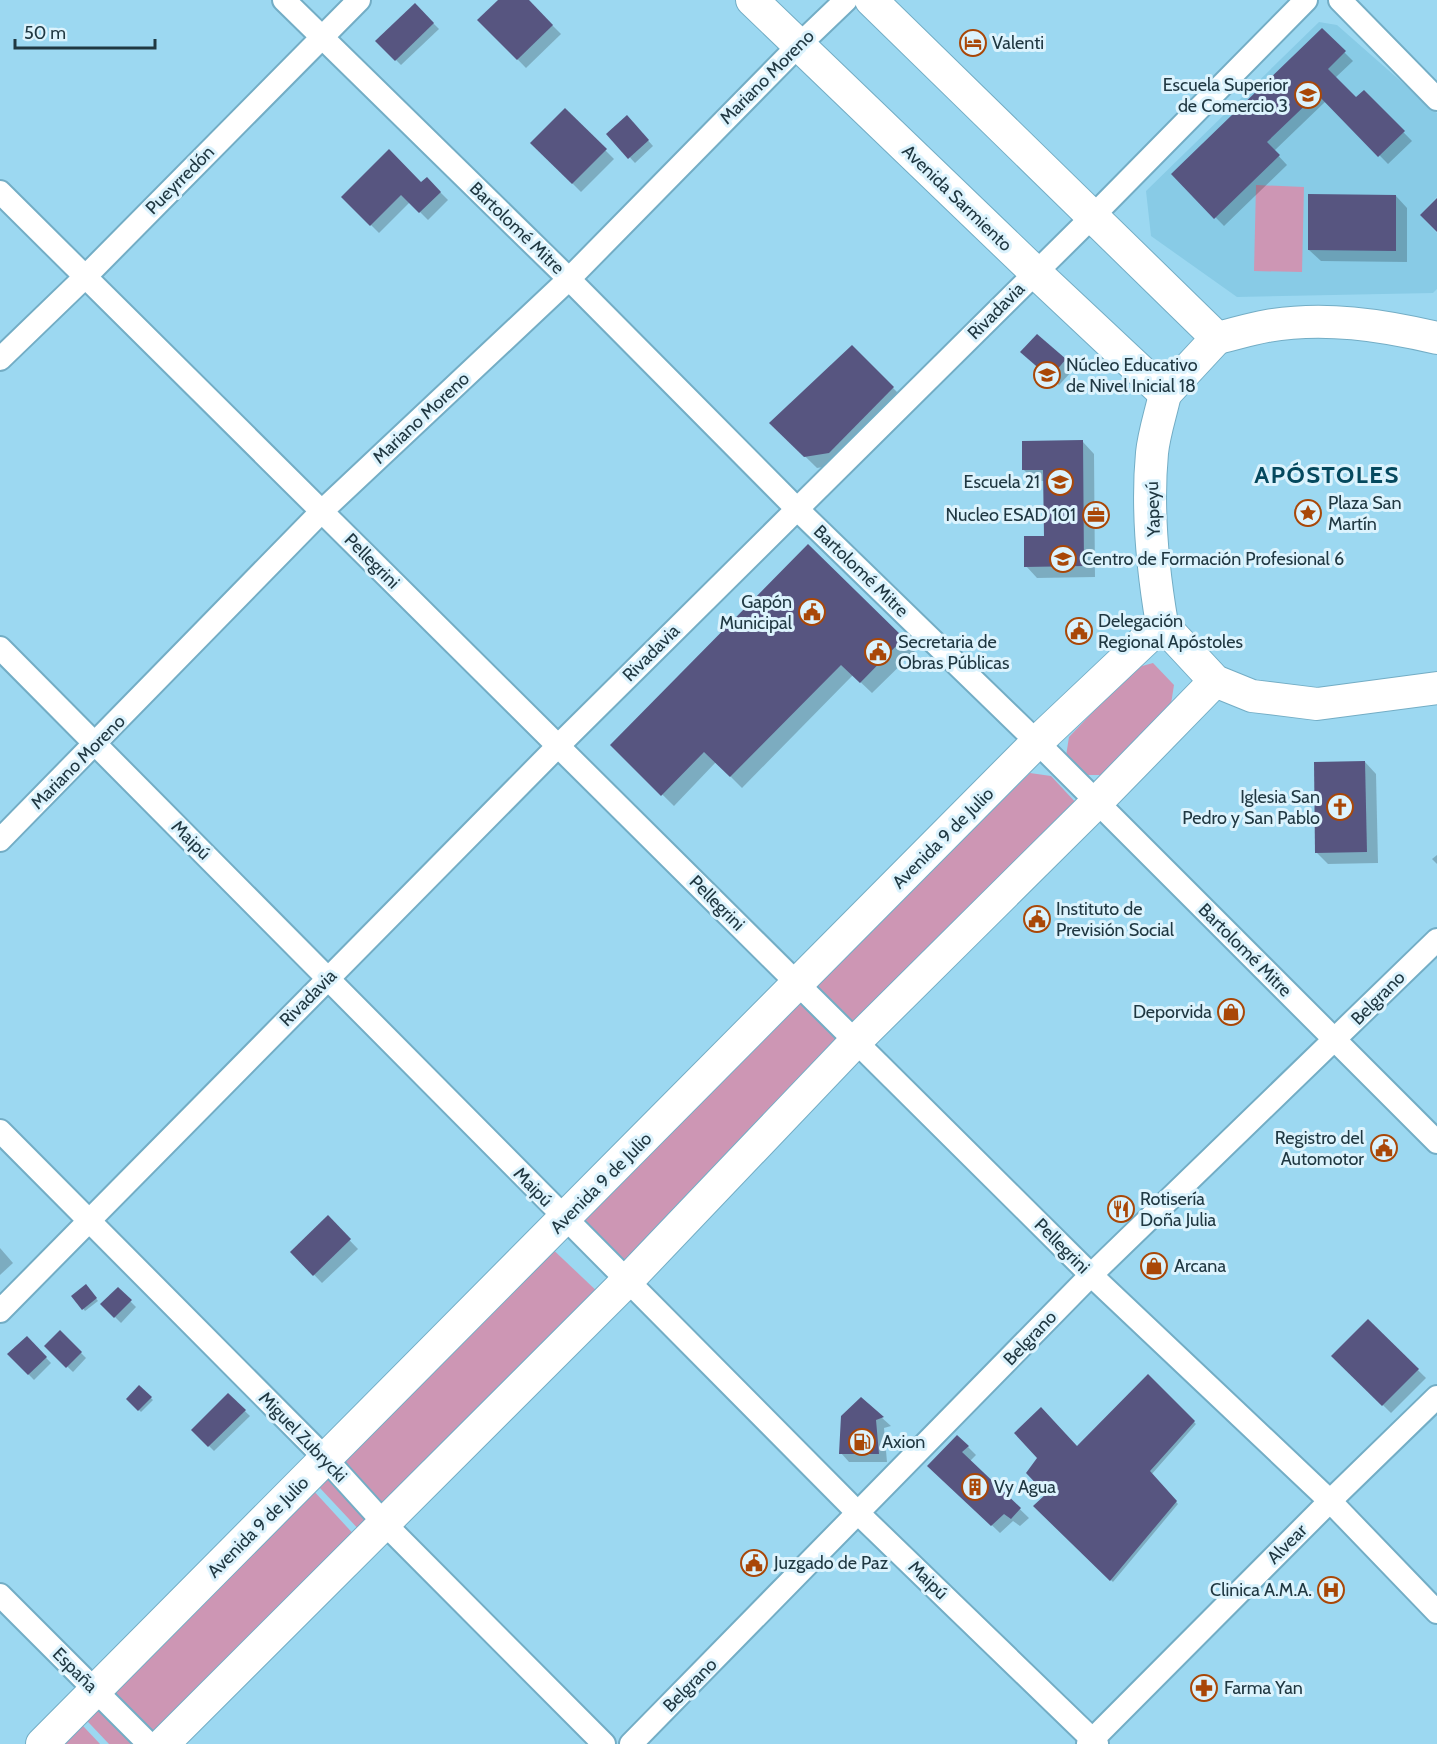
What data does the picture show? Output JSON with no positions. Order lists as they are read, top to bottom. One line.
{"streets":{"main road":["Avenida Sarmiento","Yapeyú","Avenida 9 de Julio"],"street":["Mariano Moreno","Pueyrredón","Bartolomé Mitre","Rivadavia","Pellegrini","Maipú","Belgrano","Miguel Zubrycki","Alvear","España"]},"crossings":[["Mariano Moreno","Avenida Sarmiento"],["Mariano Moreno","Bartolomé Mitre"],["Mariano Moreno","Pellegrini"],["Mariano Moreno","Maipú"],["Pueyrredón","Bartolomé Mitre"],["Pueyrredón","Pellegrini"],["Avenida Sarmiento","Rivadavia"],["Avenida Sarmiento","Yapeyú"],["Bartolomé Mitre","Rivadavia"],["Bartolomé Mitre","Avenida 9 de Julio"],["Bartolomé Mitre","Belgrano"],["Rivadavia","Pellegrini"],["Rivadavia","Maipú"],["Rivadavia","Miguel Zubrycki"],["Yapeyú","Avenida 9 de Julio"],["Pellegrini","Avenida 9 de Julio"],["Pellegrini","Belgrano"],["Pellegrini","Alvear"],["Avenida 9 de Julio","Maipú"],["Avenida 9 de Julio","Miguel Zubrycki"],["Avenida 9 de Julio","España"],["Maipú","Belgrano"],["Maipú","Alvear"]],"districts":["APÓSTOLES"],"places":{"hotel":["Valenti"],"school or university":["Escuela Superior de Comercio 3","Núcleo Educativo de Nivel Inicial 18","Escuela 21","Centro de Formación Profesional 6"],"place":["Plaza San Martín"],"office":["Nucleo ESAD 101"],"public building":["Gapón Municipal","Delegación Regional Apóstoles","Secretaria de Obras Públicas","Instituto de Previsión Social","Registro del Automotor","Juzgado de Paz"],"church":["Iglesia San Pedro y San Pablo"],"shop":["Deporvida","Arcana"],"restaurant":["Rotisería Doña Julia"],"fuel station":["Axion"],"building":["Vy Agua"],"hospital":["Clinica A.M.A."],"pharmacy":["Farma Yan"]},"scale_bar":"50 m"}
